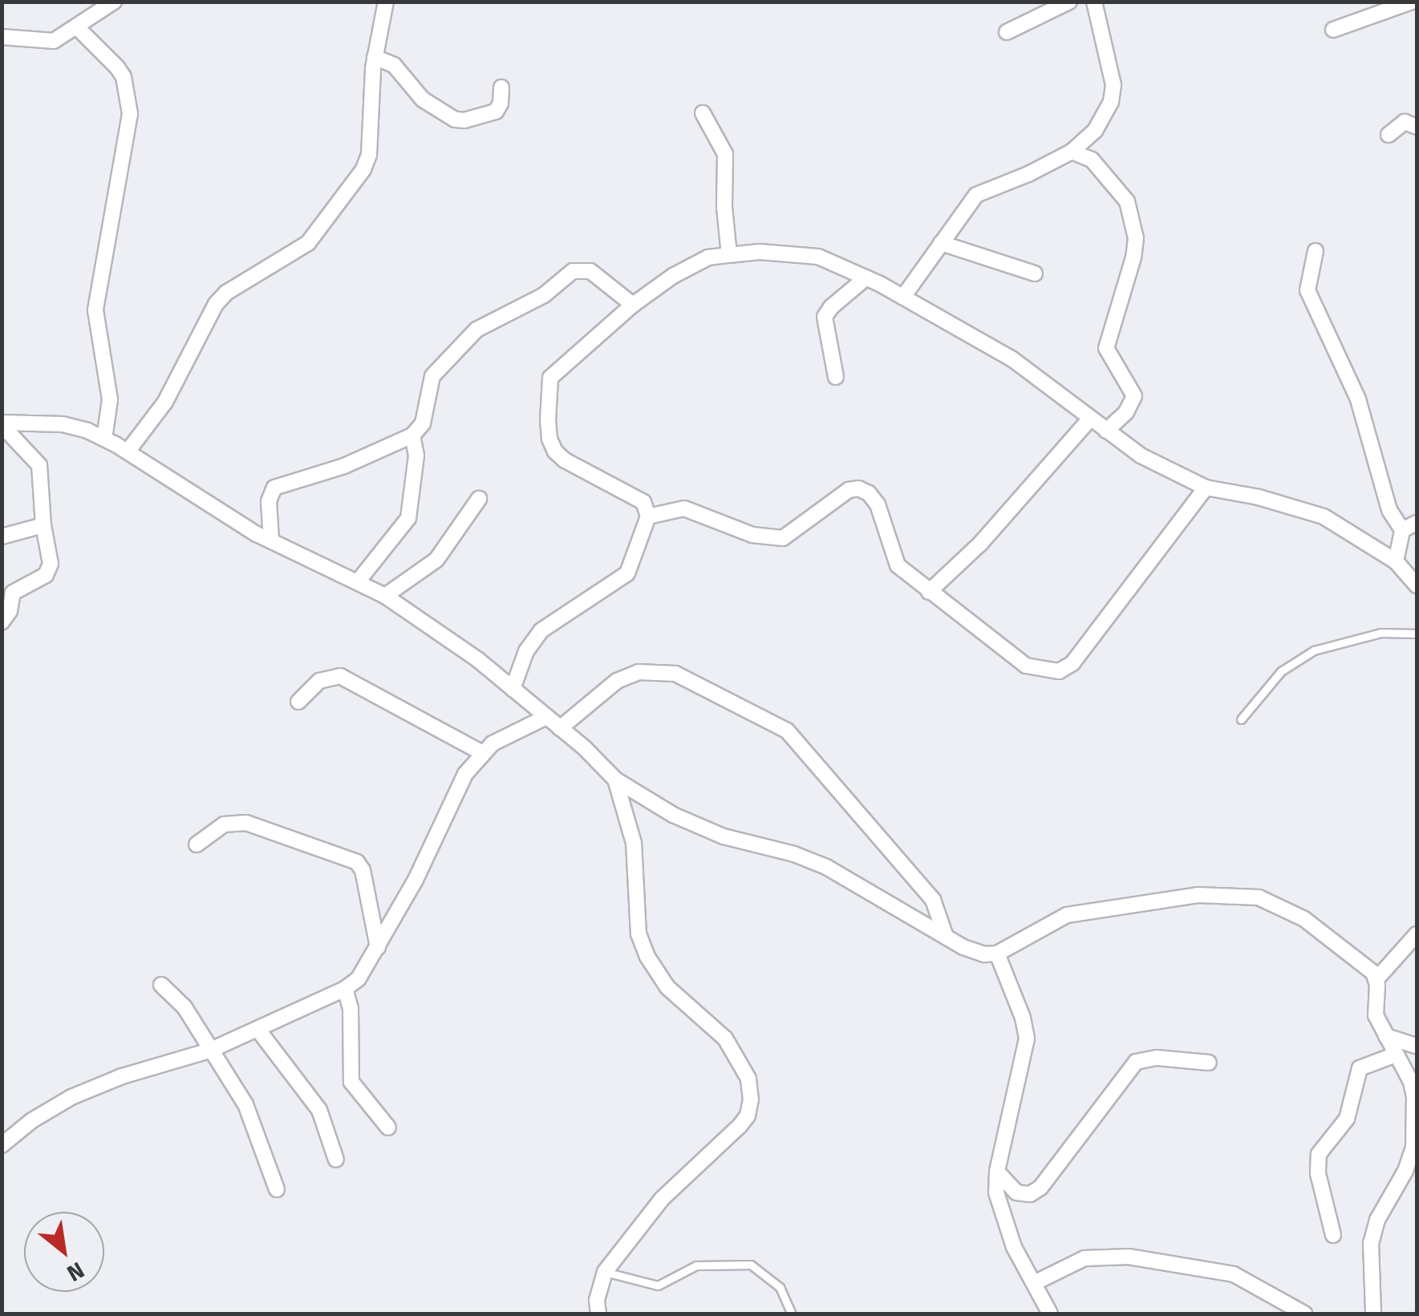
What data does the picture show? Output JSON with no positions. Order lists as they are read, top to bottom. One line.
{"north":"bottom right"}
